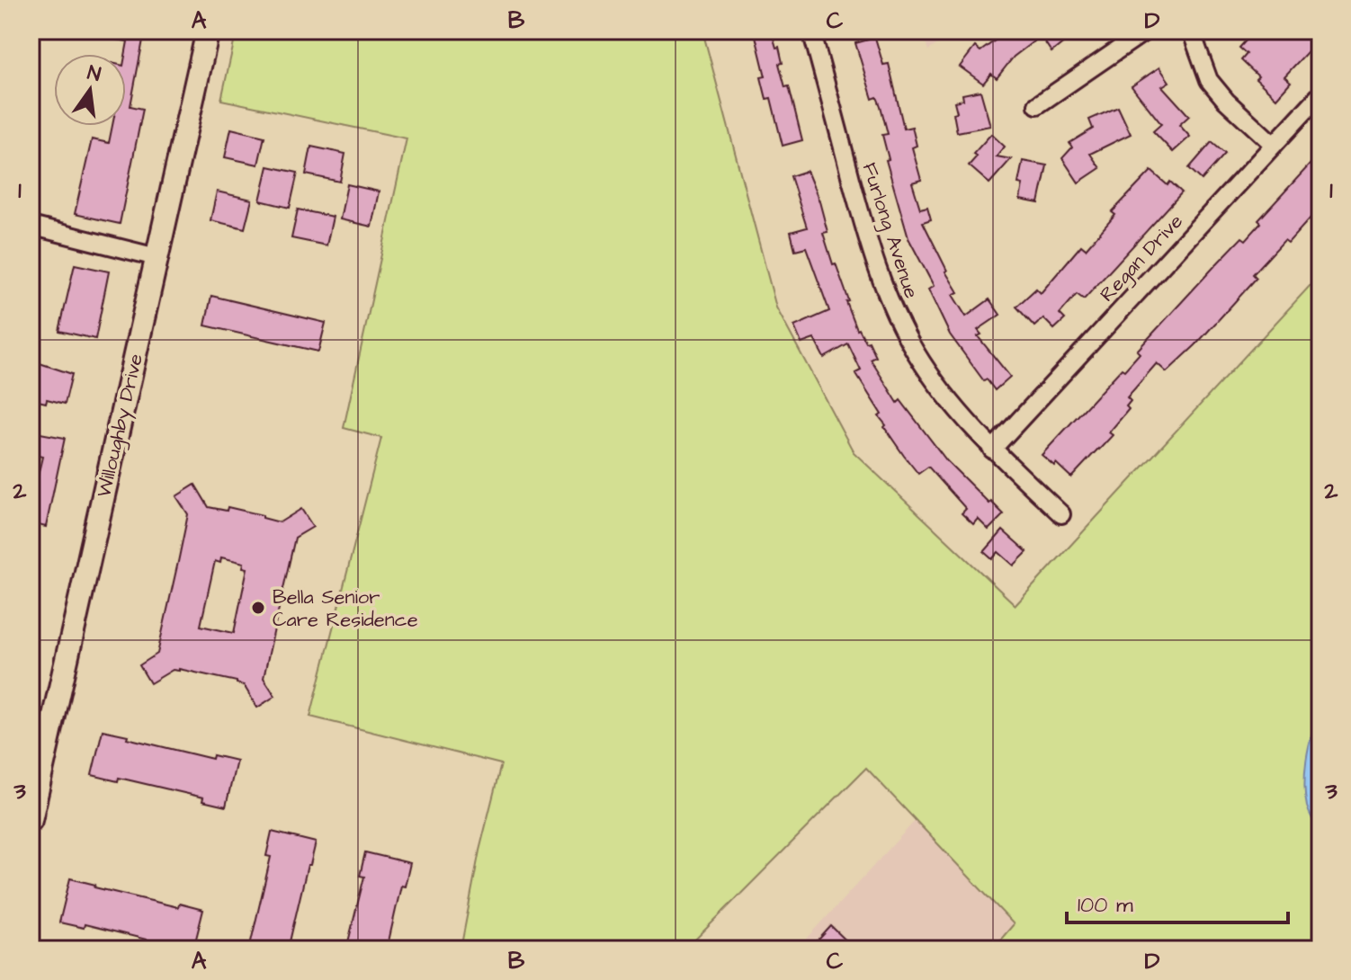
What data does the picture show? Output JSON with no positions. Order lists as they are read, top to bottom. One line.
{"streets":{"street":["Furlong Avenue","Regan Drive","Willoughby Drive"]},"crossings":[["Furlong Avenue","Regan Drive"]],"places":["Bella Senior Care Residence"],"scale_bar":"100 m","north":"top","grid":{"columns":["A","B","C","D"],"rows":["1","2","3"]}}
